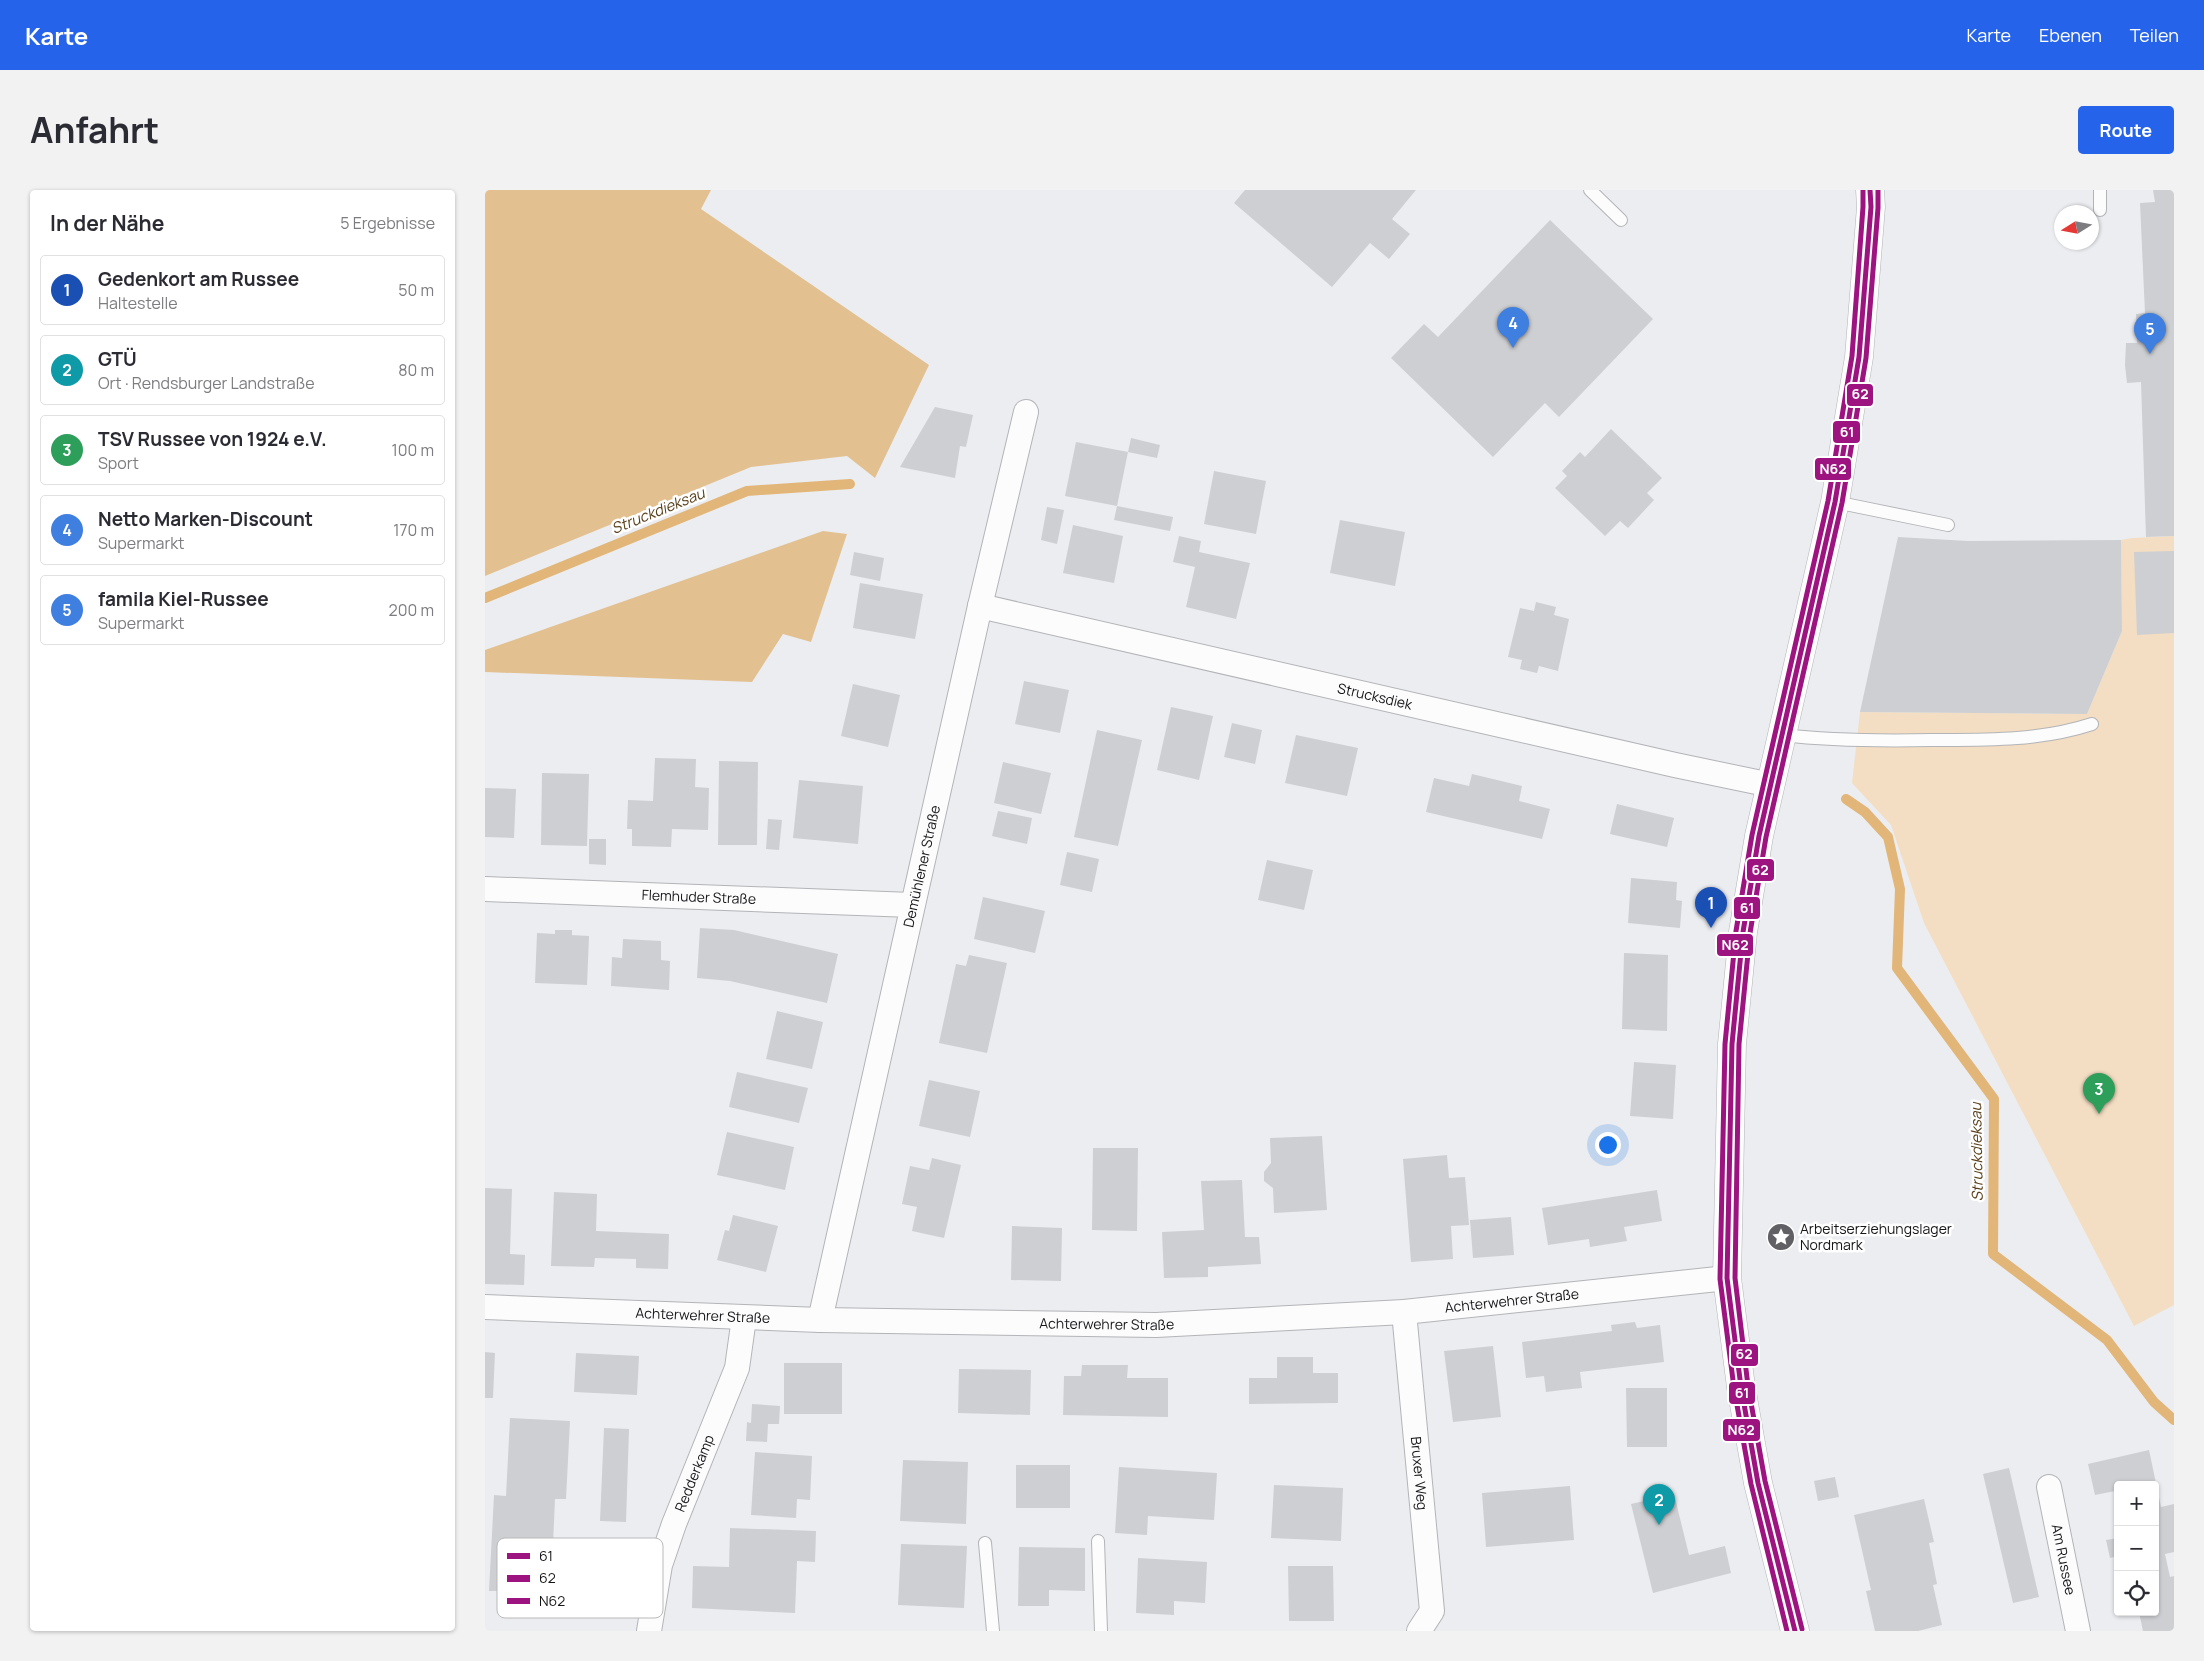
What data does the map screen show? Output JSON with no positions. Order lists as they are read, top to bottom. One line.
{"streets":{"street":["Strucksdiek","Demühlener Straße","Flemhuder Straße","Achterwehrer Straße","Bruxer Weg","Redderkamp","Am Russee"]},"crossings":[["Strucksdiek","Demühlener Straße"],["Demühlener Straße","Flemhuder Straße"],["Demühlener Straße","Achterwehrer Straße"],["Achterwehrer Straße","Bruxer Weg"],["Achterwehrer Straße","Redderkamp"]],"water":["Struckdieksau"],"places":{"place":["Arbeitserziehungslager Nordmark"]},"lines":["transit line 61","transit line 62","transit line N62"],"legend":["61","62","N62"],"north":"left","page":{"header":"Karte","nav":["Karte","Ebenen","Teilen"],"title":"Anfahrt","buttons":"Route","heading":["In der Nähe","5 Ergebnisse"],"list":[{"mark":"1","name":"Gedenkort am Russee","note":"Haltestelle","value":"50 m"},{"mark":"2","name":"GTÜ","note":"Ort · Rendsburger Landstraße","value":"80 m"},{"mark":"3","name":"TSV Russee von 1924 e.V.","note":"Sport","value":"100 m"},{"mark":"4","name":"Netto Marken-Discount","note":"Supermarkt","value":"170 m"},{"mark":"5","name":"famila Kiel-Russee","note":"Supermarkt","value":"200 m"}],"pins":["4","5","1","3","2"],"map_buttons":["+","−"]}}
